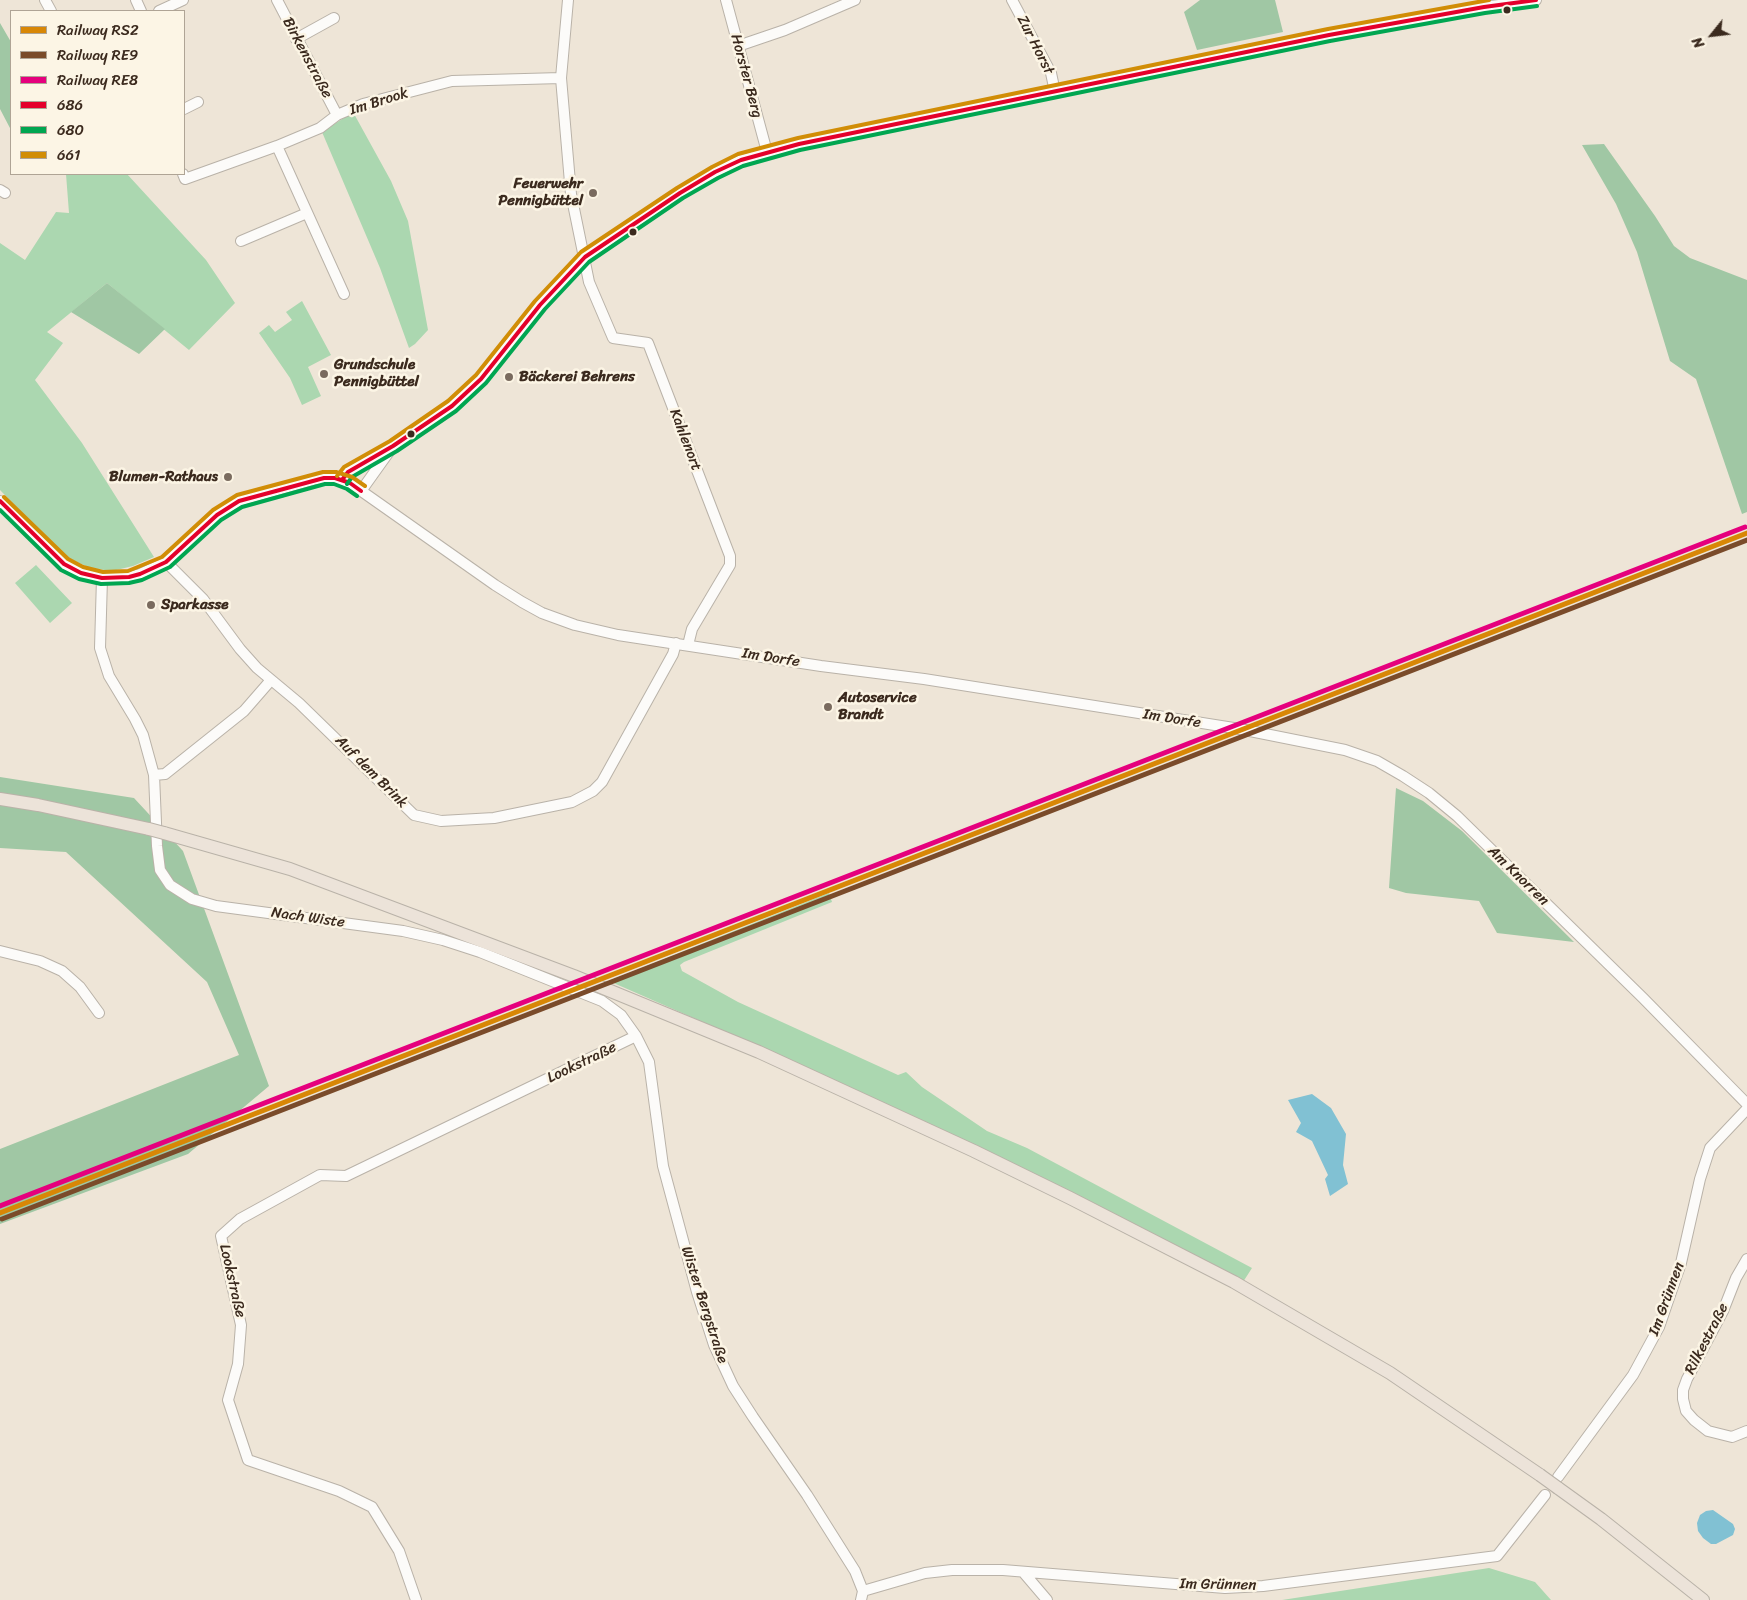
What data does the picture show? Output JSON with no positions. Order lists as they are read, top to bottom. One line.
{"streets":{"street":["Zur Horst","Birkenstraße","Horster Berg","Im Brook","Kahlenort","Im Dorfe","Auf dem Brink","Am Knorren","Nach Wiste","Lookstraße","Im Grünnen","Wister Bergstraße","Rilkestraße"]},"crossings":[["Birkenstraße","Im Brook"],["Kahlenort","Im Dorfe"],["Im Dorfe","Auf dem Brink"],["Im Dorfe","Am Knorren"],["Nach Wiste","Wister Bergstraße"],["Lookstraße","Wister Bergstraße"],["Im Grünnen","Wister Bergstraße"]],"places":["Feuerwehr Pennigbüttel","Grundschule Pennigbüttel","Bäckerei Behrens","Blumen-Rathaus","Sparkasse","Autoservice Brandt"],"lines":["transit line 686","transit line 661","transit line 680","rail line RE8","rail line RS2","rail line RE9"],"legend":["Railway RS2","Railway RE9","Railway RE8","686","680","661"],"north":"bottom left"}
